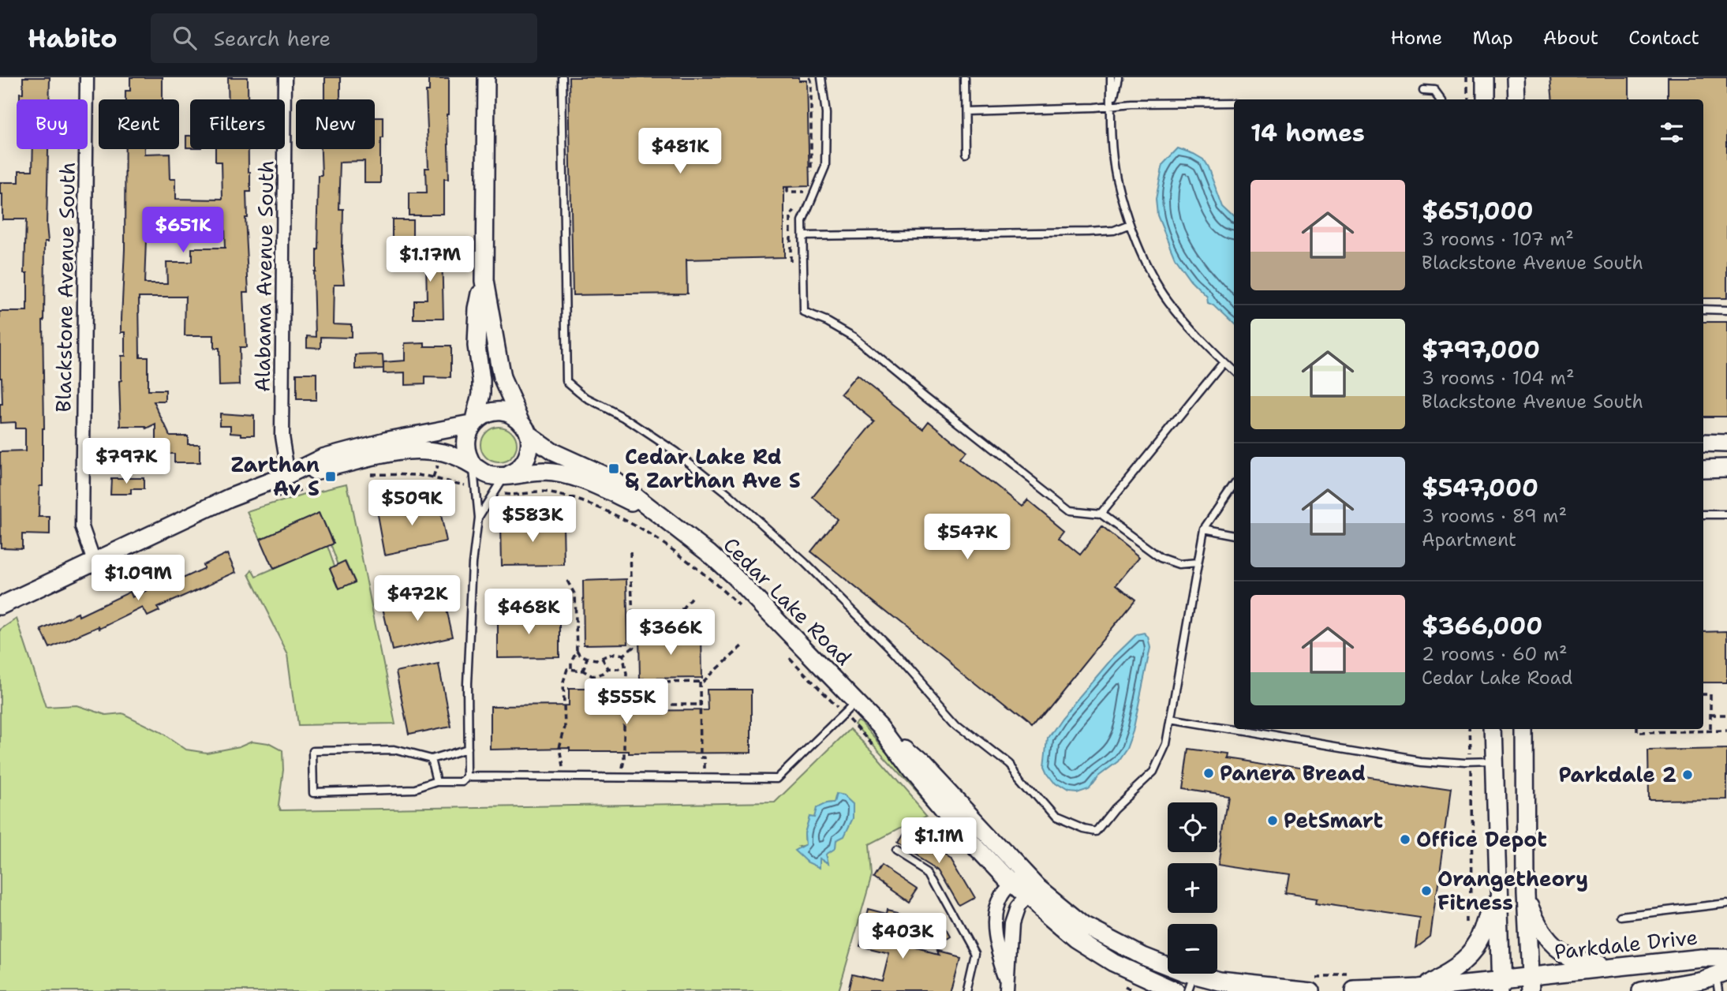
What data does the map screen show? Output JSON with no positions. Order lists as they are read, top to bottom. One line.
{"streets":{"street":["Alabama Avenue South","Blackstone Avenue South","Cedar Lake Road","Parkdale Drive"]},"crossings":[["Alabama Avenue South","Cedar Lake Road"],["Blackstone Avenue South","Cedar Lake Road"]],"places":{"transit":["Cedar Lake Rd & Zarthan Ave S","Zarthan Av S"],"other":["Panera Bread","Parkdale 2","PetSmart","Office Depot","Orangetheory Fitness"]},"page":{"header":"Habito","search":"Search here","nav":["Home","Map","About","Contact"],"chip":["Buy","Rent","Filters","New"],"heading":"14 homes","price":["$481K","$651K","$1.17M","$797K","$509K","$583K","$547K","$1.09M","$472K","$468K","$366K","$555K","$1.1M","$403K"],"list":[{"name":"$651,000","note":"3 rooms · 107 m² · Blackstone Avenue South"},{"name":"$797,000","note":"3 rooms · 104 m² · Blackstone Avenue South"},{"name":"$547,000","note":"3 rooms · 89 m² · Apartment"},{"name":"$366,000","note":"2 rooms · 60 m² · Cedar Lake Road"}],"map_buttons":["+","−"]}}
